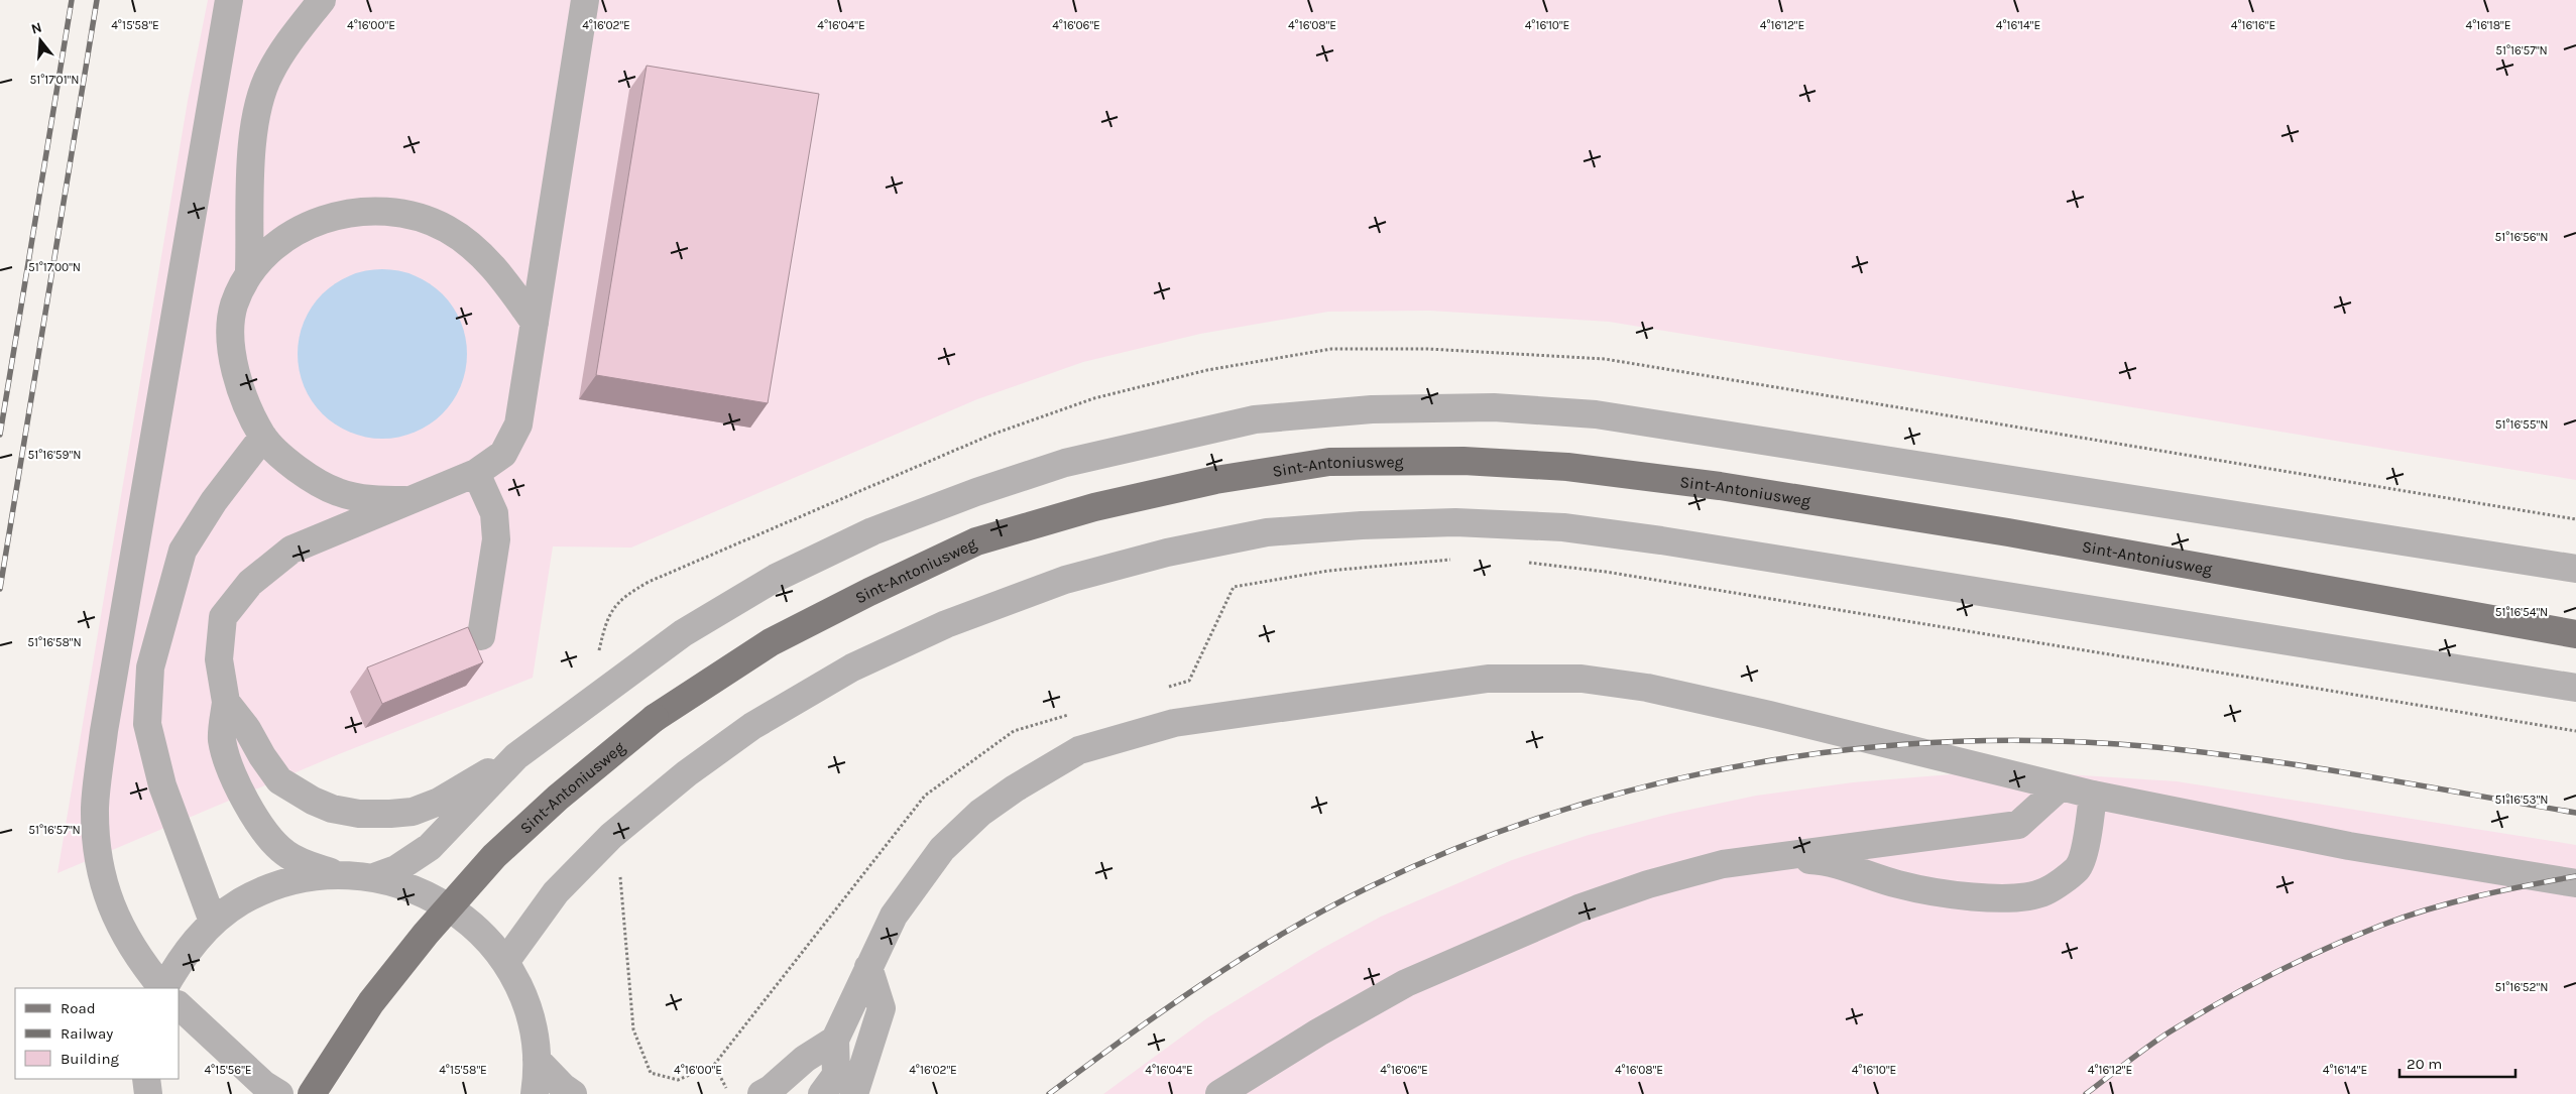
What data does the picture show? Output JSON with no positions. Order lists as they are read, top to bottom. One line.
{"streets":{"main road":["Sint-Antoniusweg"]},"legend":["Road","Railway","Building"],"scale_bar":"20 m","north":"top","coordinates":["4°15'58\"E","4°16'00\"E","4°16'02\"E","4°16'04\"E","4°16'06\"E","4°16'08\"E","4°16'10\"E","4°16'12\"E","4°16'14\"E","4°16'16\"E","4°16'18\"E","51°16'57\"N","51°17'01\"N","51°16'56\"N","51°17'00\"N","51°16'55\"N","51°16'59\"N","51°16'54\"N","51°16'58\"N","51°16'53\"N","51°16'52\"N","4°15'56\"E"]}
